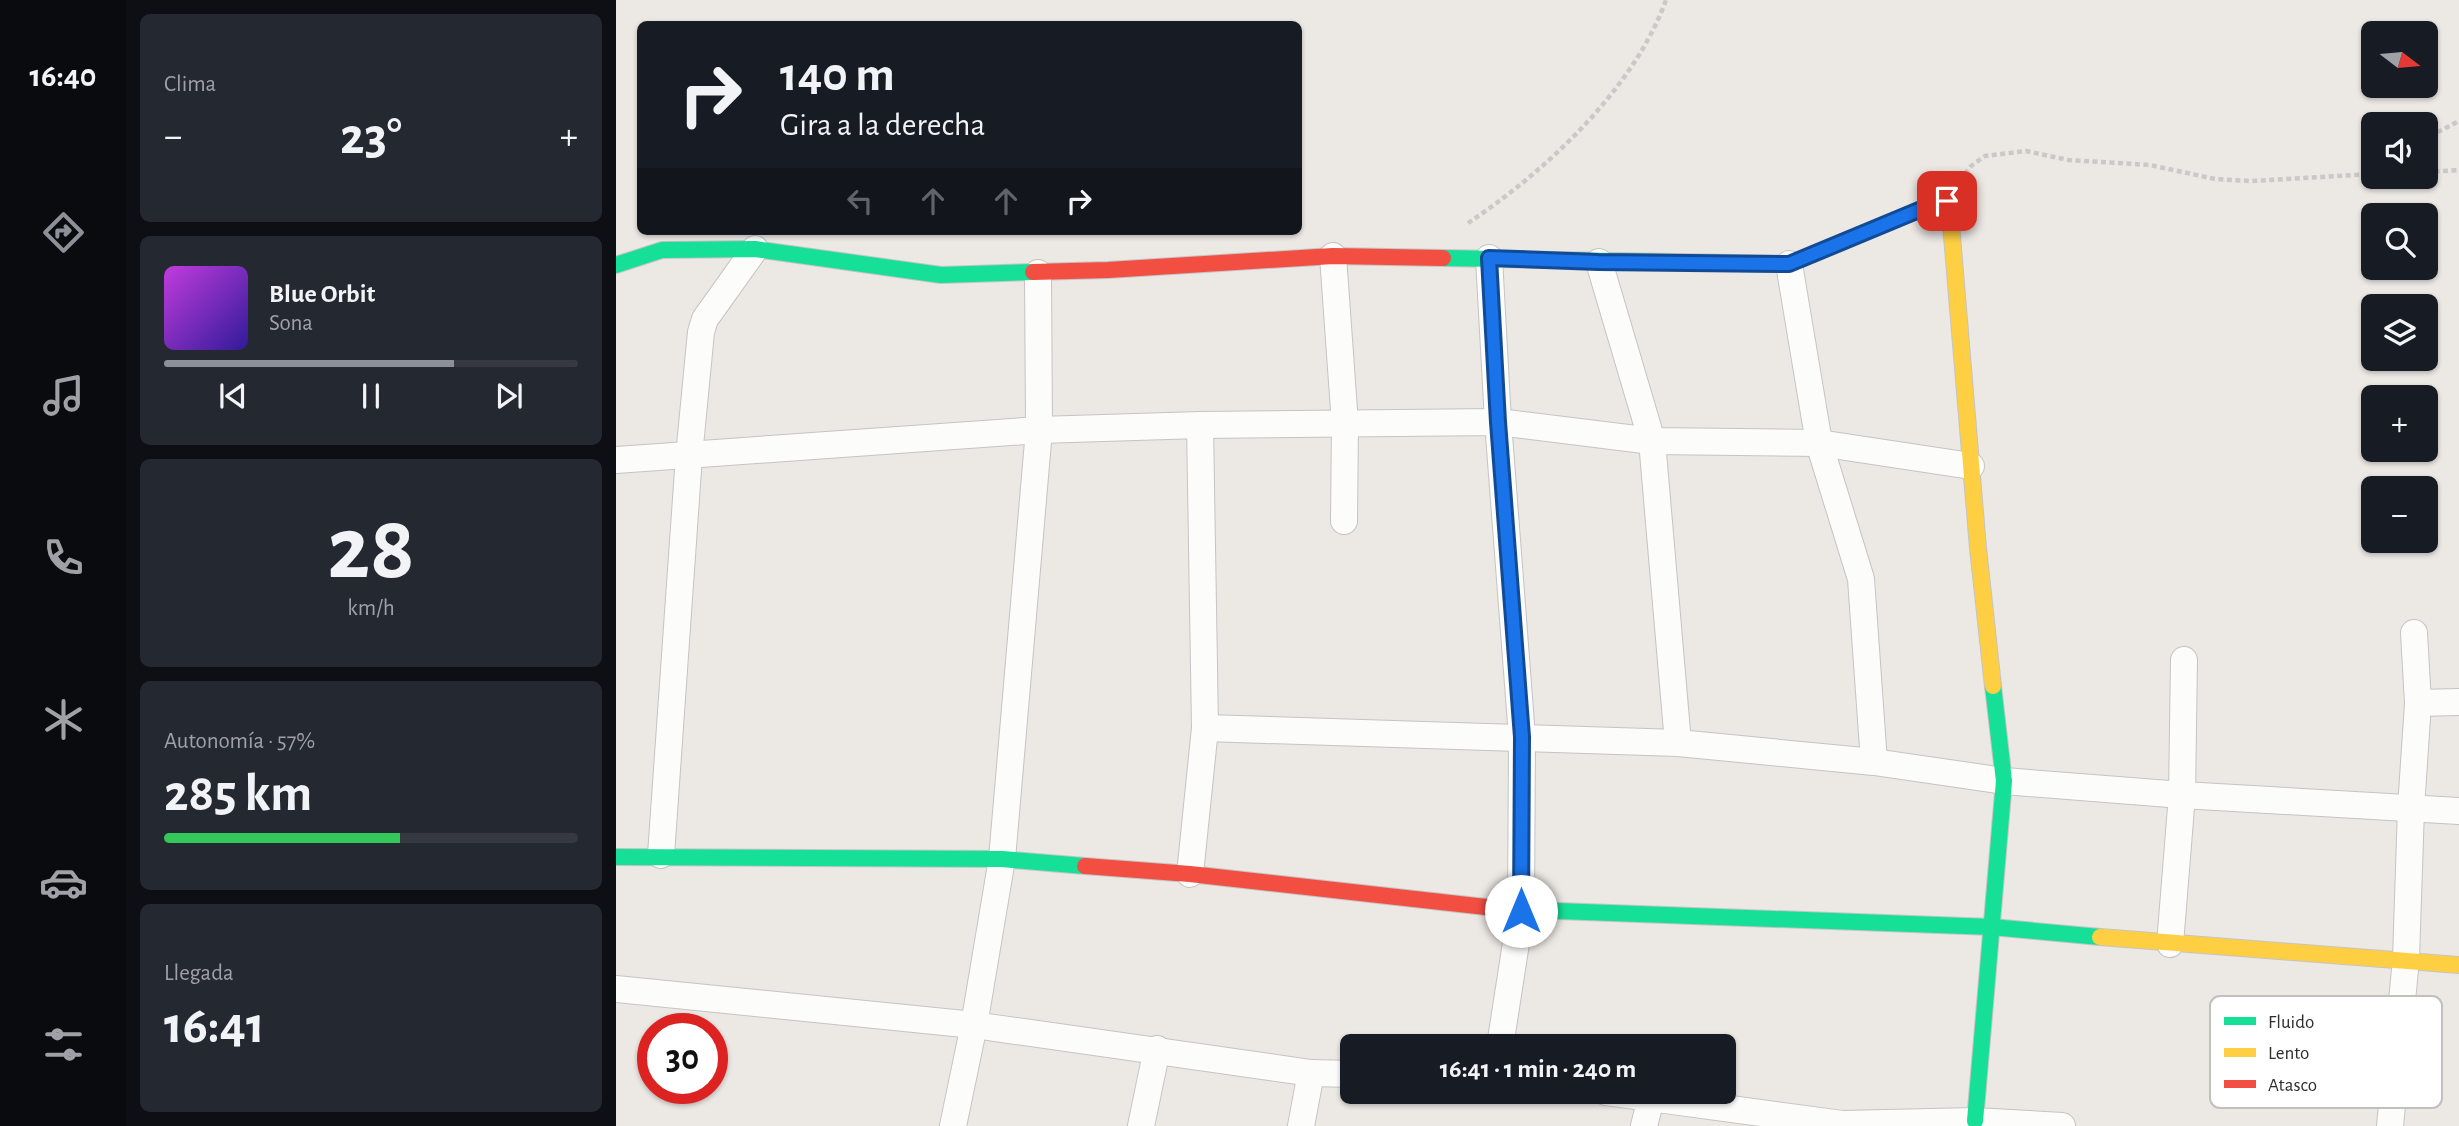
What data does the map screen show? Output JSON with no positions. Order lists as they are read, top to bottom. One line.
{"legend":["Fluido","Lento","Atasco"],"north":"right","page":{"tabs":"16:40","tile":["Clima",["28","km/h"],["Autonomía · 57%","285 km"],["Llegada","16:41"]],"map_buttons":["+","−"],"turn":["140 m","Gira a la derecha"],"heat":["−","23°","+"],"song":["Blue Orbit","Sona"],"limit":"30","trip":"16:41 · 1 min · 240 m"}}
